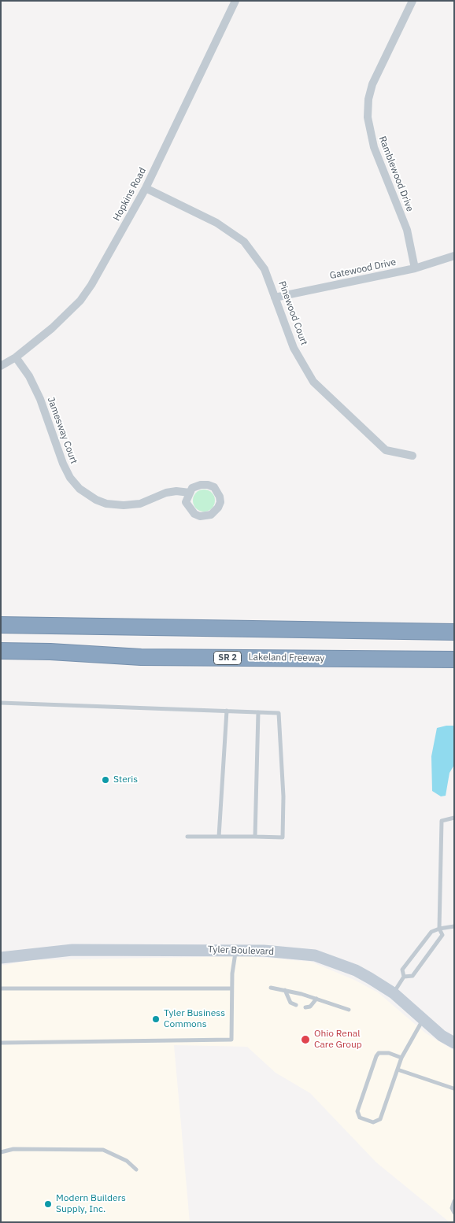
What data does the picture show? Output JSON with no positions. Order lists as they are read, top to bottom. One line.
{"streets":{"highway":["SR 2","Lakeland Freeway"],"street":["Ramblewood Drive","Hopkins Road","Gatewood Drive","Pinewood Court","Jamesway Court","Tyler Boulevard"]},"crossings":[["Ramblewood Drive","Gatewood Drive"],["Hopkins Road","Pinewood Court"],["Hopkins Road","Jamesway Court"],["Gatewood Drive","Pinewood Court"]],"places":["Steris","Tyler Business Commons","Ohio Renal Care Group","Modern Builders Supply, Inc."]}
